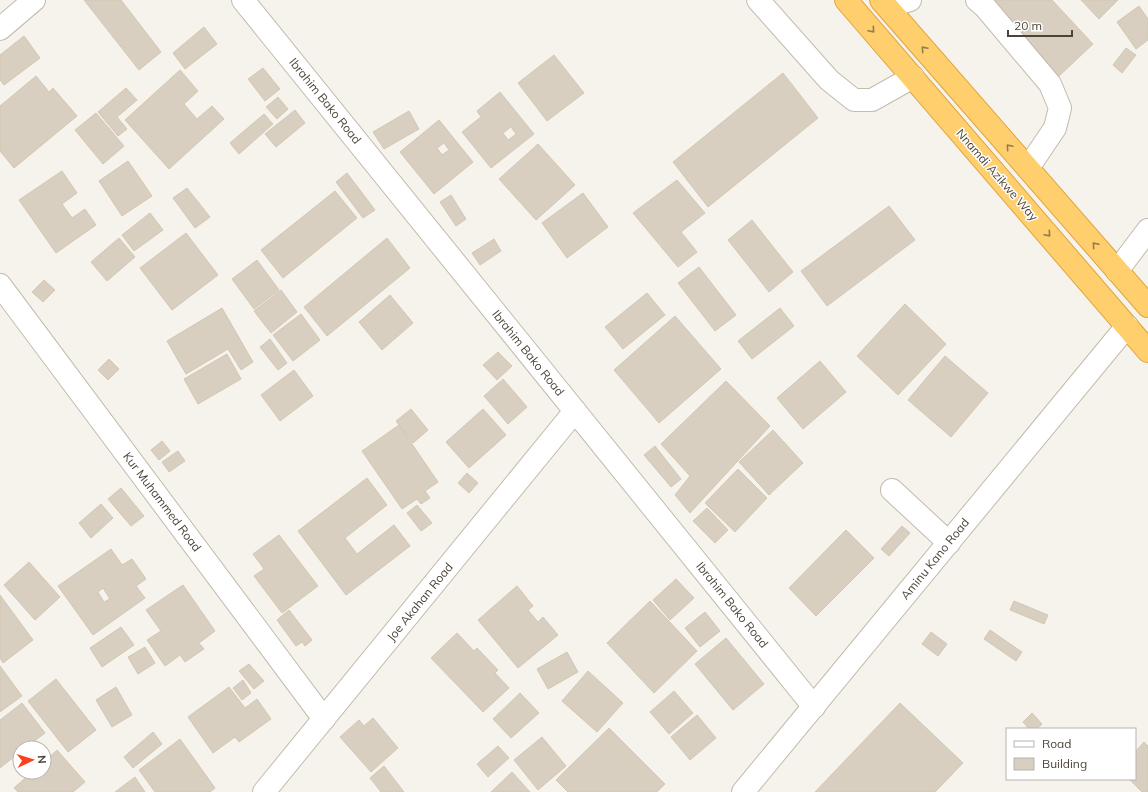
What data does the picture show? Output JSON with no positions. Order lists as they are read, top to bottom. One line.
{"streets":{"highway":["Nnamdi Azikwe Way"],"street":["Ibrahim Bako Road","Kur Muhammed Road","Aminu Kano Road","Joe Akahan Road"]},"crossings":[["Ibrahim Bako Road","Aminu Kano Road"],["Ibrahim Bako Road","Joe Akahan Road"],["Nnamdi Azikwe Way","Aminu Kano Road"],["Kur Muhammed Road","Joe Akahan Road"]],"legend":["Road","Building"],"scale_bar":"20 m","north":"right"}
